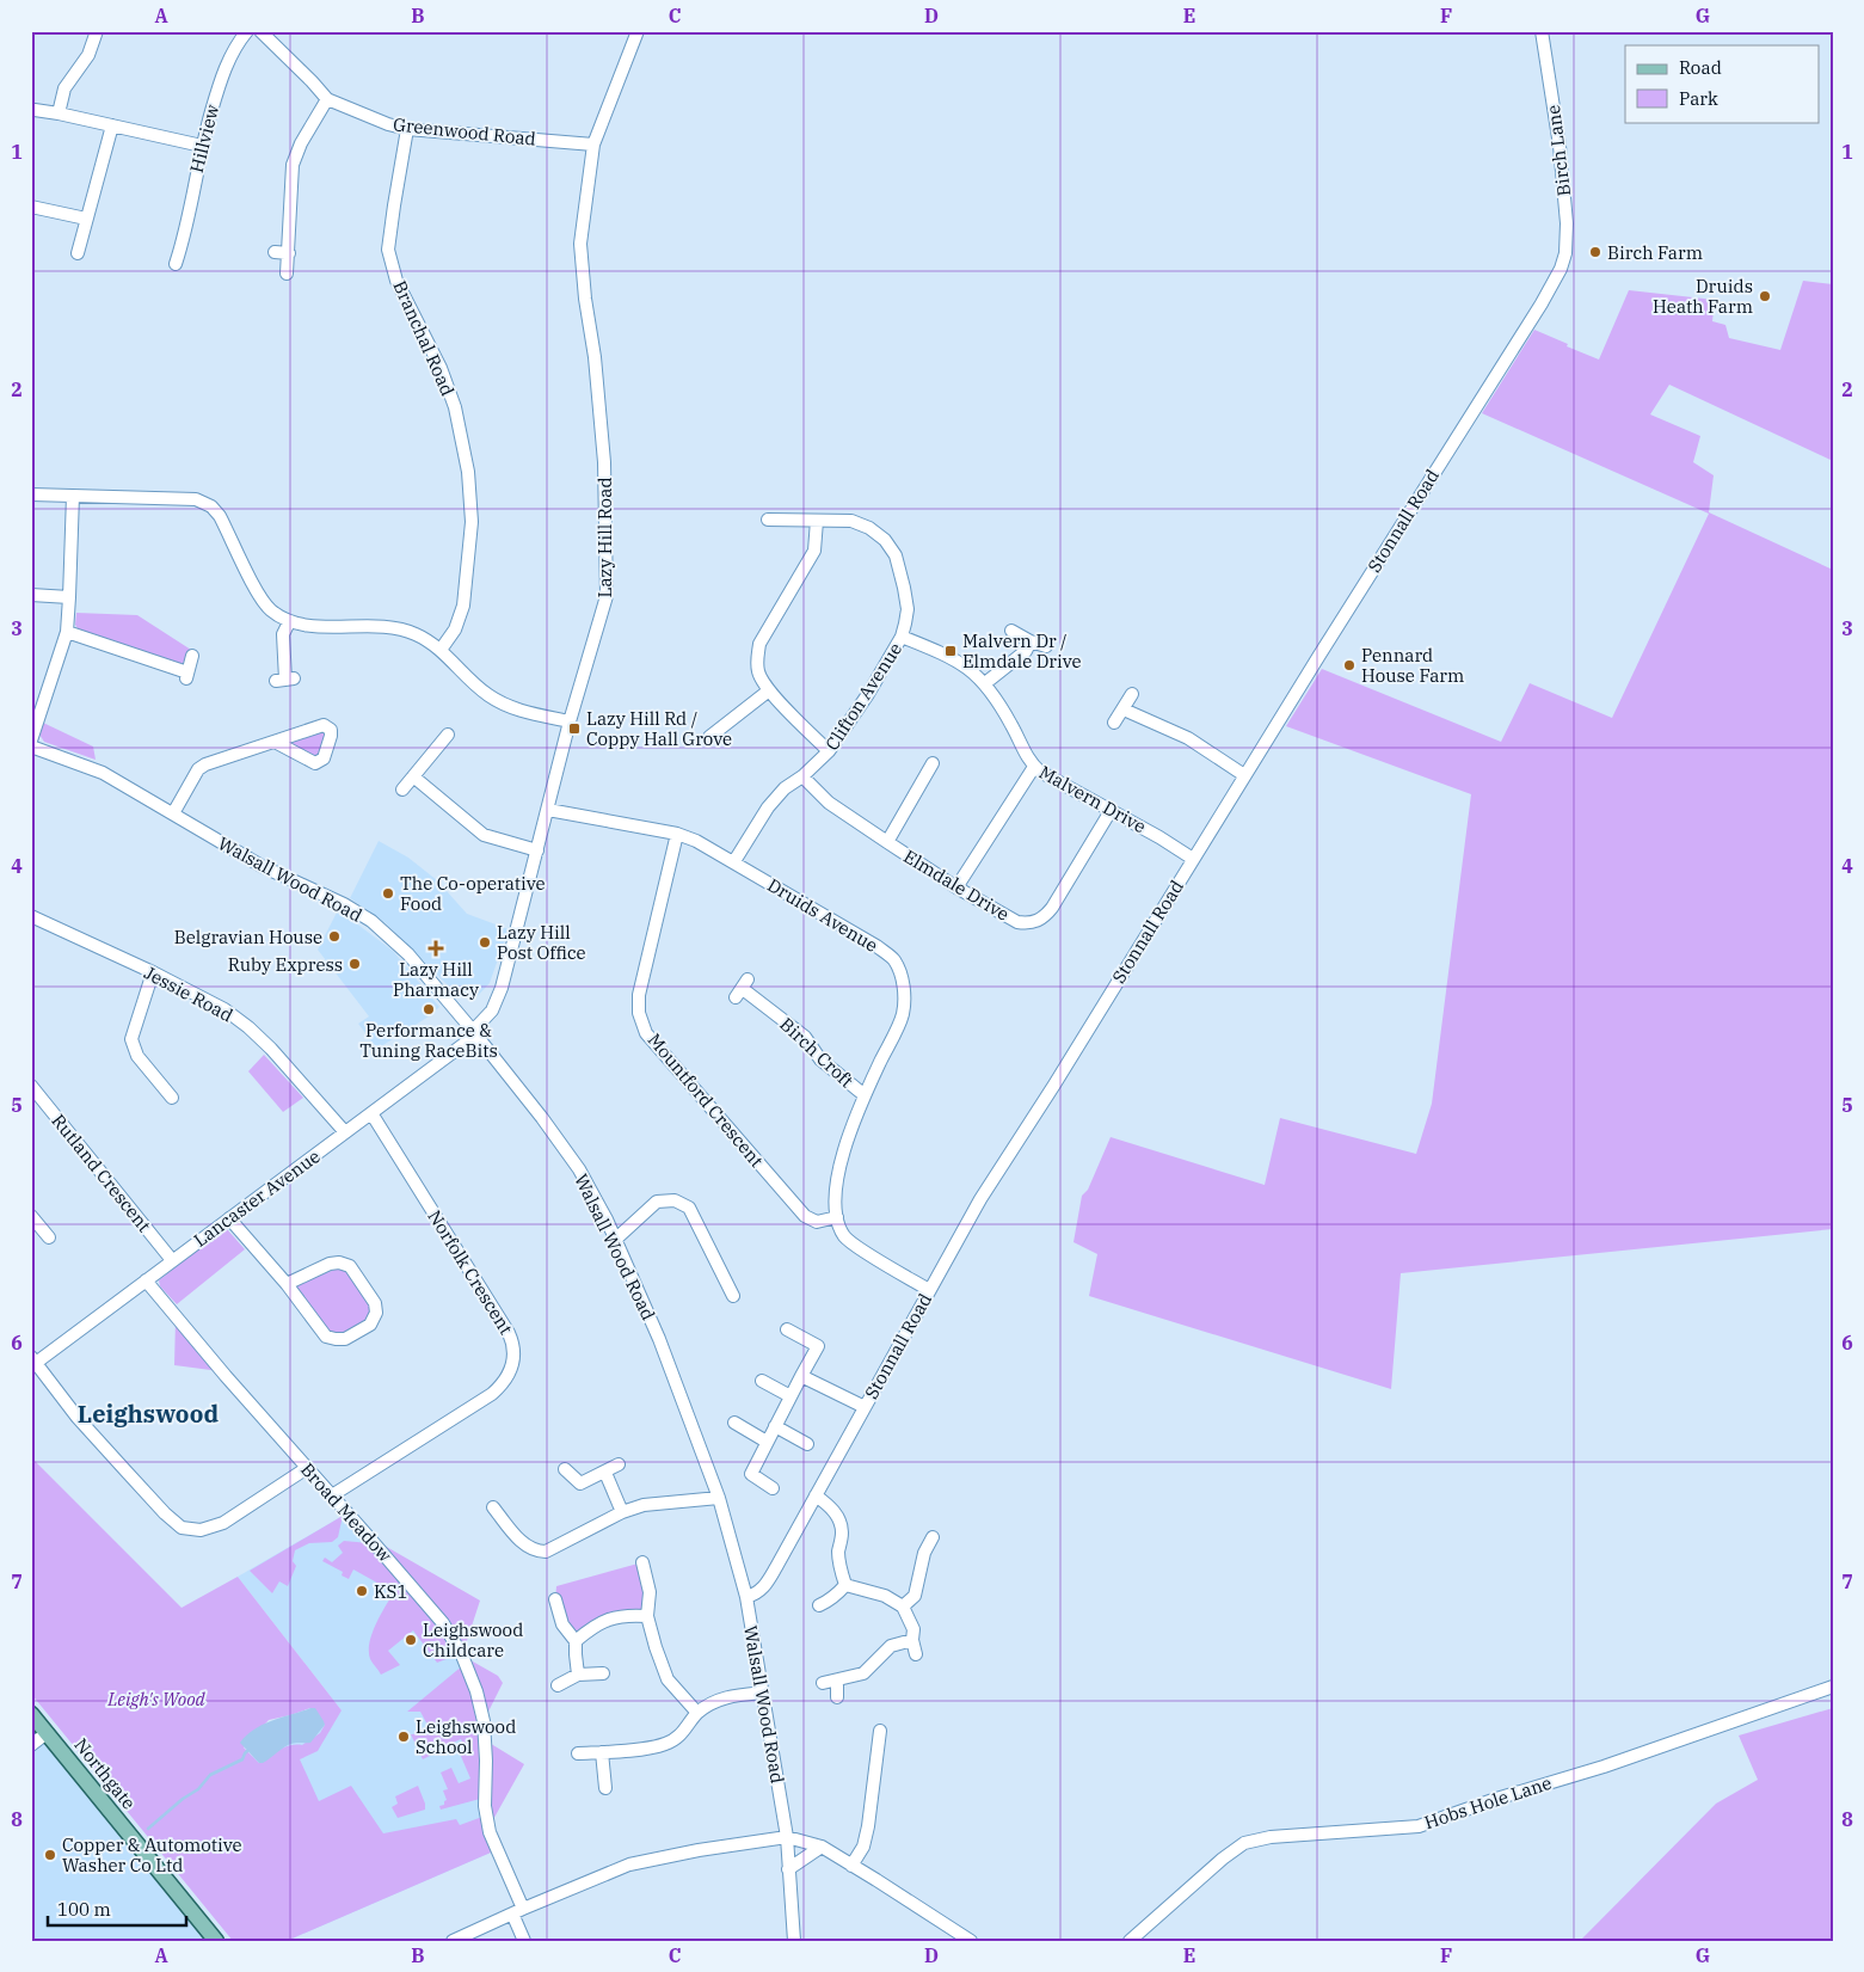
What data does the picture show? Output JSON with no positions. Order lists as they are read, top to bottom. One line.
{"streets":{"main road":["Northgate"],"street":["Greenwood Road","Hillview","Birch Lane","Branchal Road","Stonnall Road","Lazy Hill Road","Clifton Avenue","Malvern Drive","Walsall Wood Road","Elmdale Drive","Druids Avenue","Jessie Road","Birch Croft","Mountford Crescent","Rutland Crescent","Lancaster Avenue","Norfolk Crescent","Broad Meadow","Hobs Hole Lane"]},"crossings":[["Greenwood Road","Branchal Road"],["Greenwood Road","Lazy Hill Road"],["Birch Lane","Stonnall Road"],["Stonnall Road","Malvern Drive"],["Stonnall Road","Walsall Wood Road"],["Lazy Hill Road","Walsall Wood Road"],["Lazy Hill Road","Druids Avenue"],["Lazy Hill Road","Lancaster Avenue"],["Clifton Avenue","Malvern Drive"],["Clifton Avenue","Elmdale Drive"],["Clifton Avenue","Druids Avenue"],["Malvern Drive","Elmdale Drive"],["Walsall Wood Road","Lancaster Avenue"],["Druids Avenue","Birch Croft"],["Druids Avenue","Mountford Crescent"],["Jessie Road","Lancaster Avenue"],["Rutland Crescent","Lancaster Avenue"],["Lancaster Avenue","Norfolk Crescent"],["Lancaster Avenue","Broad Meadow"],["Norfolk Crescent","Broad Meadow"]],"districts":["Leighswood"],"parks":["Leigh's Wood"],"places":{"other":["Birch Farm","Druids Heath Farm","Pennard House Farm","The Co-operative Food","Belgravian House","Lazy Hill Post Office","Ruby Express","Performance & Tuning RaceBits","KS1","Leighswood Childcare","Leighswood School","Copper & Automotive Washer Co Ltd"],"transit":["Malvern Dr / Elmdale Drive","Lazy Hill Rd / Coppy Hall Grove"],"health":["Lazy Hill Pharmacy"]},"legend":["Road","Park"],"scale_bar":"100 m","grid":{"columns":["A","B","C","D","E","F","G"],"rows":["1","2","3","4","5","6","7","8"]}}
